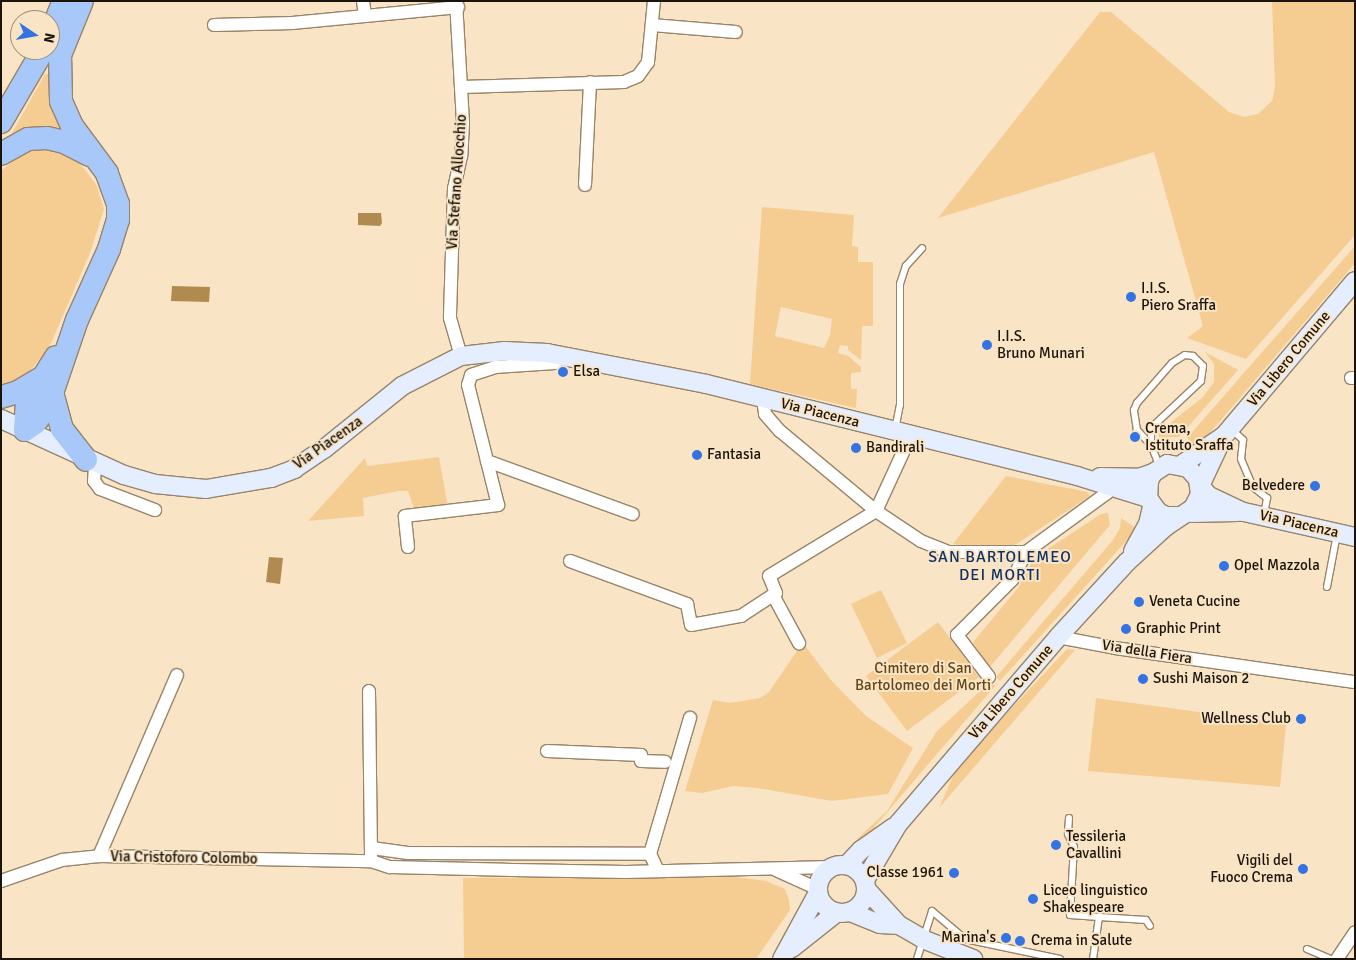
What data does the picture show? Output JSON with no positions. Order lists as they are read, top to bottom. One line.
{"streets":{"main road":["Via Libero Comune","Via Piacenza"],"street":["Via Stefano Allocchio","Via della Fiera","Via Cristoforo Colombo"]},"crossings":[["Via Stefano Allocchio","Via Piacenza"],["Via Libero Comune","Via Piacenza"],["Via Libero Comune","Via della Fiera"],["Via Libero Comune","Via Cristoforo Colombo"]],"districts":["SAN BARTOLEMEO DEI MORTI"],"parks":["Cimitero di San Bartolomeo dei Morti"],"places":["I.I.S. Piero Sraffa","I.I.S. Bruno Munari","Elsa","Crema, Istituto Sraffa","Bandirali","Fantasia","Belvedere","Opel Mazzola","Veneta Cucine","Graphic Print","Sushi Maison 2","Wellness Club","Tessileria Cavallini","Vigili del Fuoco Crema","Classe 1961","Liceo linguistico Shakespeare","Marina's","Crema in Salute"],"north":"right"}
